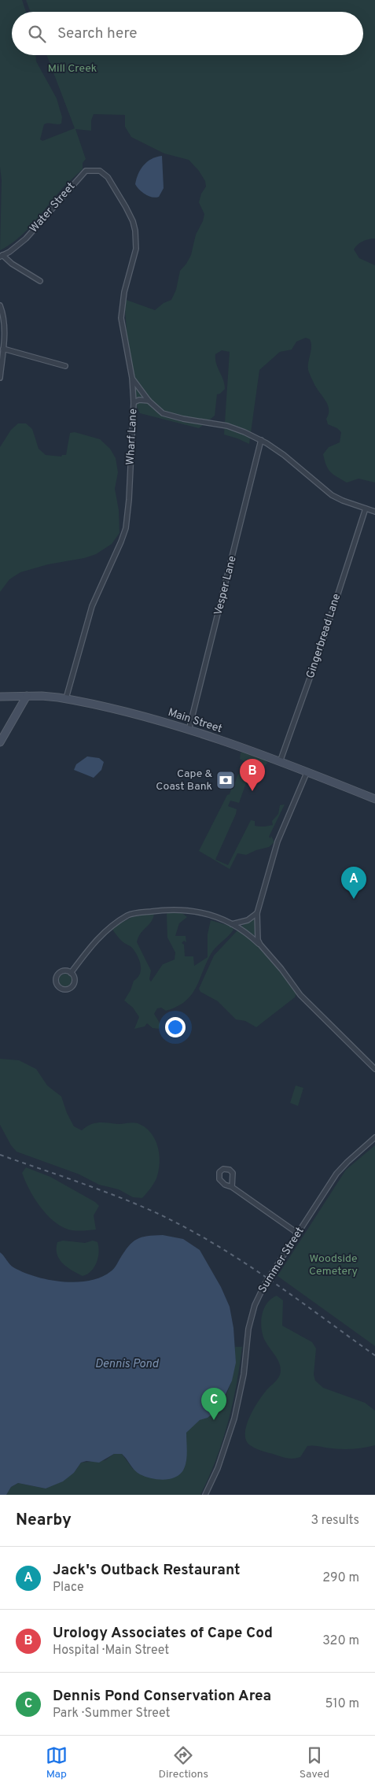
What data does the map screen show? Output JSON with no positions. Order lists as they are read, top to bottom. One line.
{"streets":{"main road":["Main Street"],"street":["Water Street","Wharf Lane","Vesper Lane","Gingerbread Lane","Summer Street"]},"crossings":[["Water Street","Wharf Lane"],["Wharf Lane","Main Street"],["Vesper Lane","Main Street"],["Gingerbread Lane","Main Street"]],"water":["Dennis Pond"],"parks":["Mill Creek","Woodside Cemetery"],"places":{"bank":["Cape & Coast Bank"]},"page":{"search":"Search here","pins":["B","A","C"],"heading":["Nearby","3 results"],"list":[{"mark":"A","name":"Jack's Outback Restaurant","note":"Place","value":"290 m"},{"mark":"B","name":"Urology Associates of Cape Cod","note":"Hospital · Main Street","value":"320 m"},{"mark":"C","name":"Dennis Pond Conservation Area","note":"Park · Summer Street","value":"510 m"}],"nav":["Map","Directions","Saved"]}}
